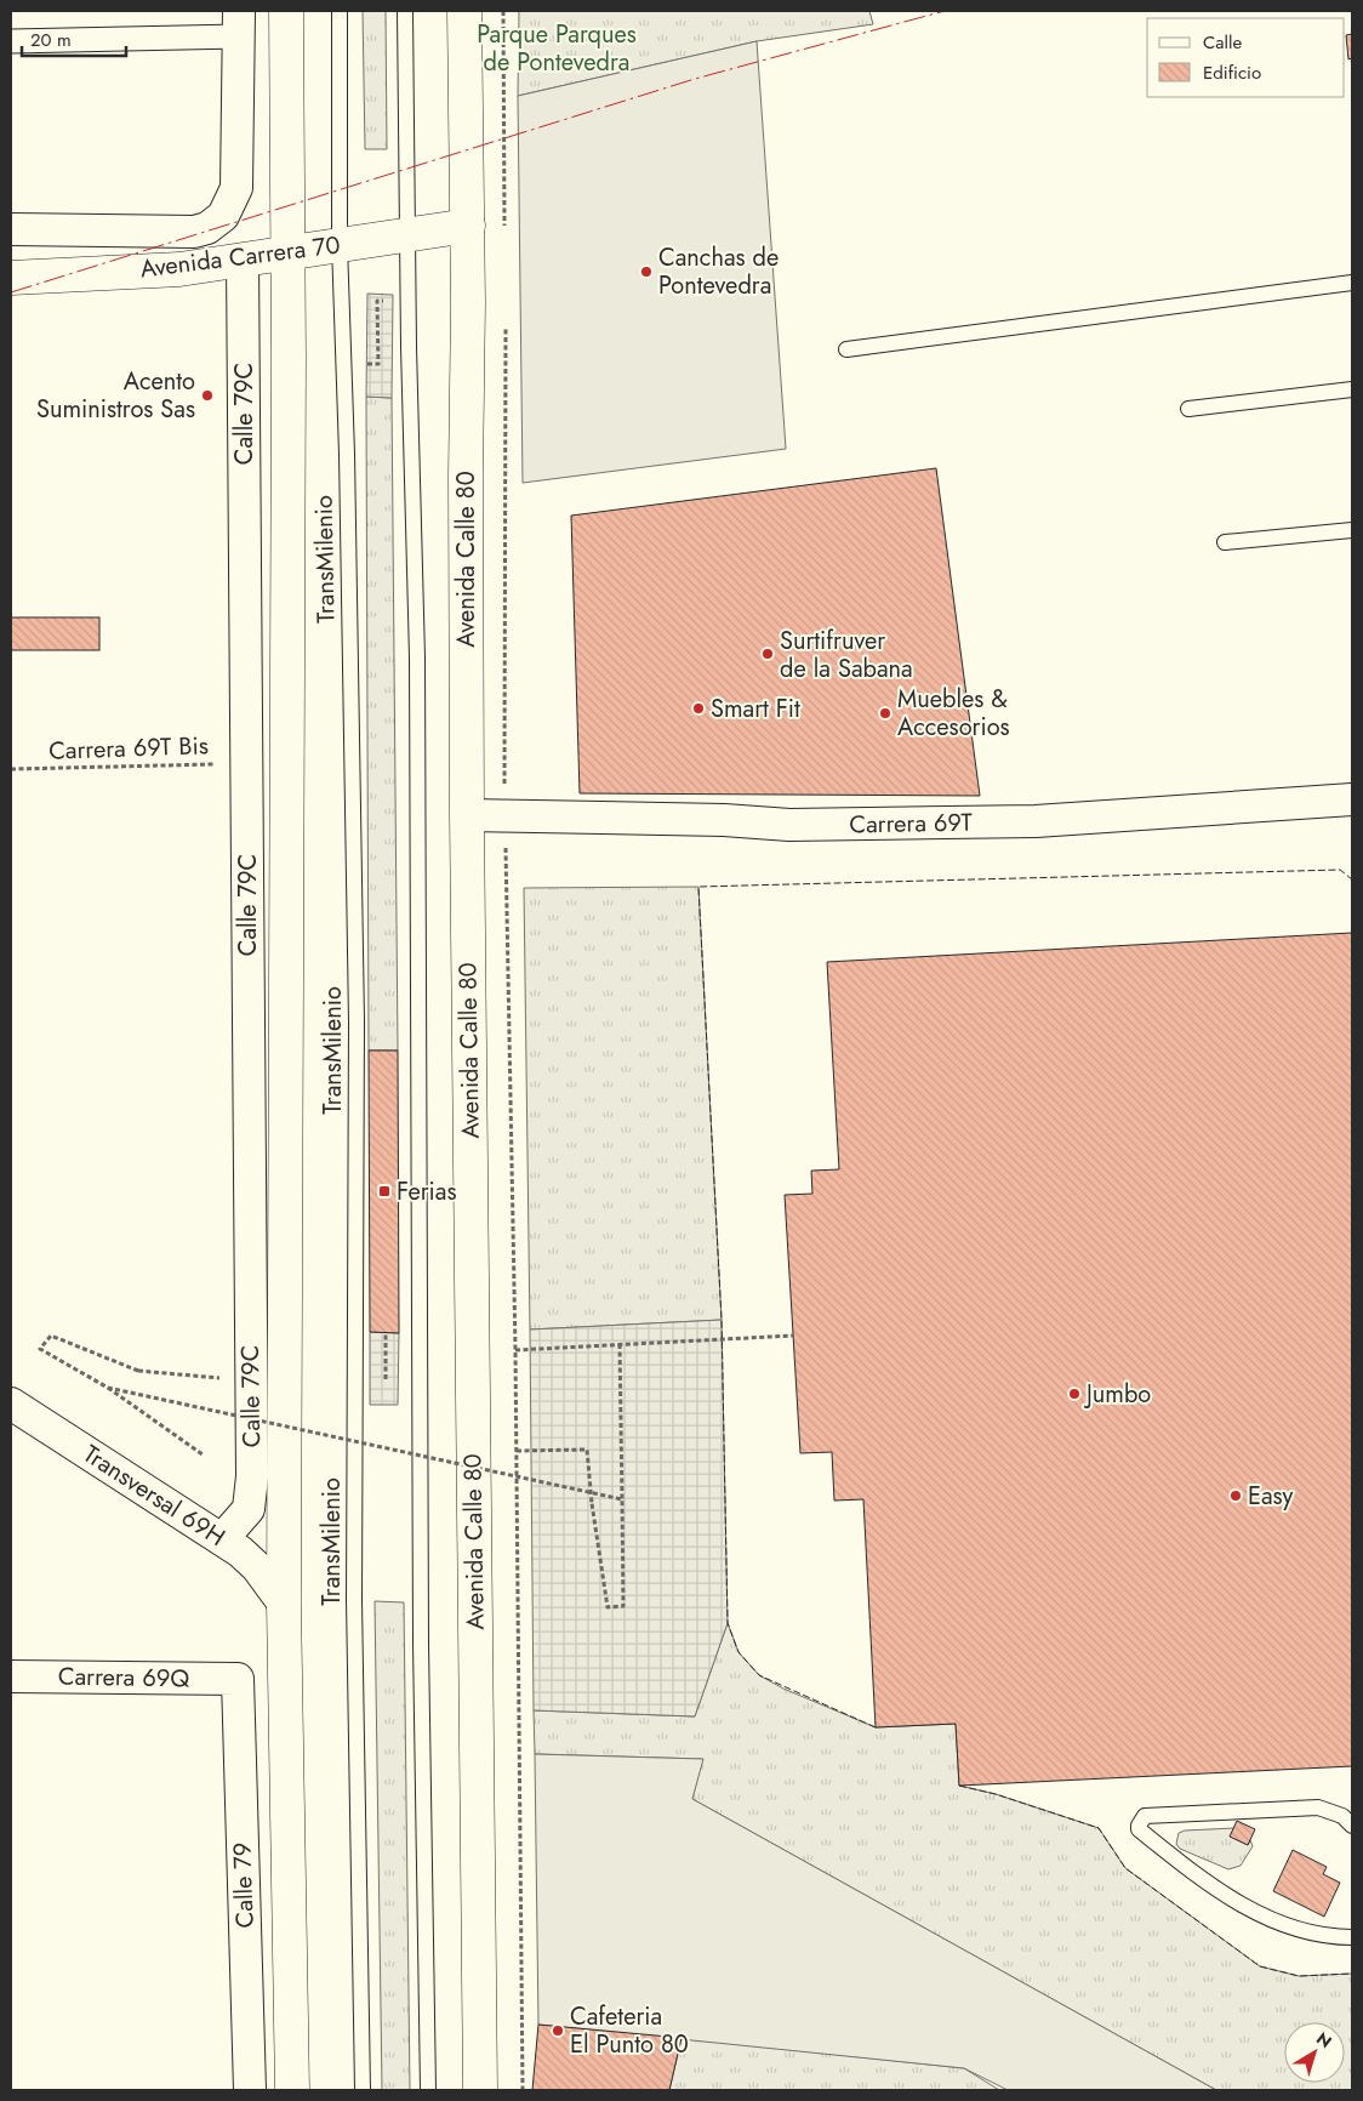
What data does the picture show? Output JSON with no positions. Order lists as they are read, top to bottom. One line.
{"streets":{"main road":["Avenida Carrera 70","Avenida Calle 80"],"street":["Calle 79C","Carrera 69T","Transversal 69H","Carrera 69Q","Calle 79"],"lane":["TransMilenio"],"path":["Carrera 69T Bis"]},"crossings":[["Avenida Carrera 70","Calle 79C"],["Avenida Carrera 70","TransMilenio"],["Avenida Carrera 70","Avenida Calle 80"],["Calle 79C","Carrera 69T Bis"],["Calle 79C","Transversal 69H"],["Avenida Calle 80","Carrera 69T"],["Carrera 69Q","Calle 79"]],"parks":["Parque Parques de Pontevedra"],"places":{"other":["Canchas de Pontevedra","Acento Suministros Sas","Surtifruver de la Sabana","Smart Fit","Muebles & Accesorios","Jumbo","Easy","Cafeteria El Punto 80"],"transit":["Ferias"]},"legend":["Calle","Edificio"],"scale_bar":"20 m","north":"top right"}
